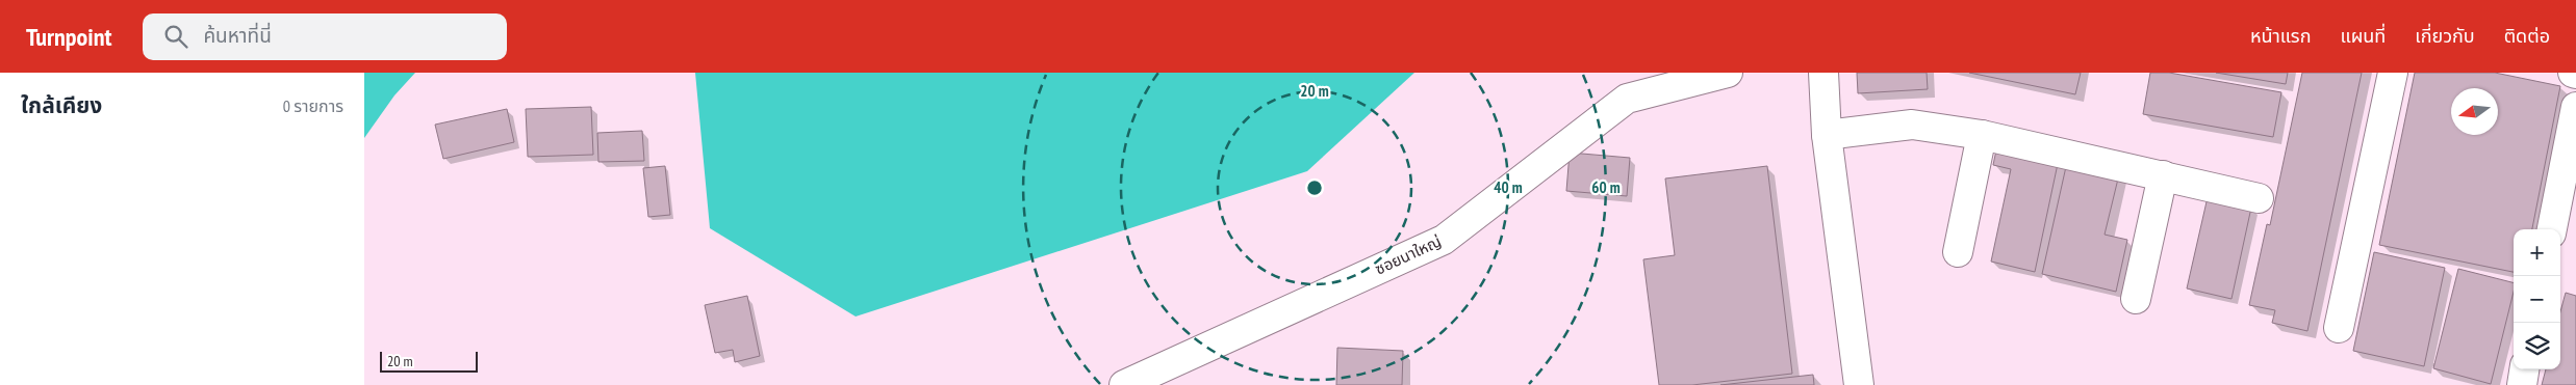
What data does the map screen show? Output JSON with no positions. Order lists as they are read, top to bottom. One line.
{"streets":{"street":["ซอยนาใหญ่"]},"scale_bar":"20 m","north":"left","page":{"header":"Turnpoint","search":"ค้นหาที่นี่","nav":["หน้าแรก","แผนที่","เกี่ยวกับ","ติดต่อ"],"heading":["ใกล้เคียง","0 รายการ"],"map_buttons":["+","−"],"scale":"20 m"},"rings":["20 m","40 m","60 m"]}
